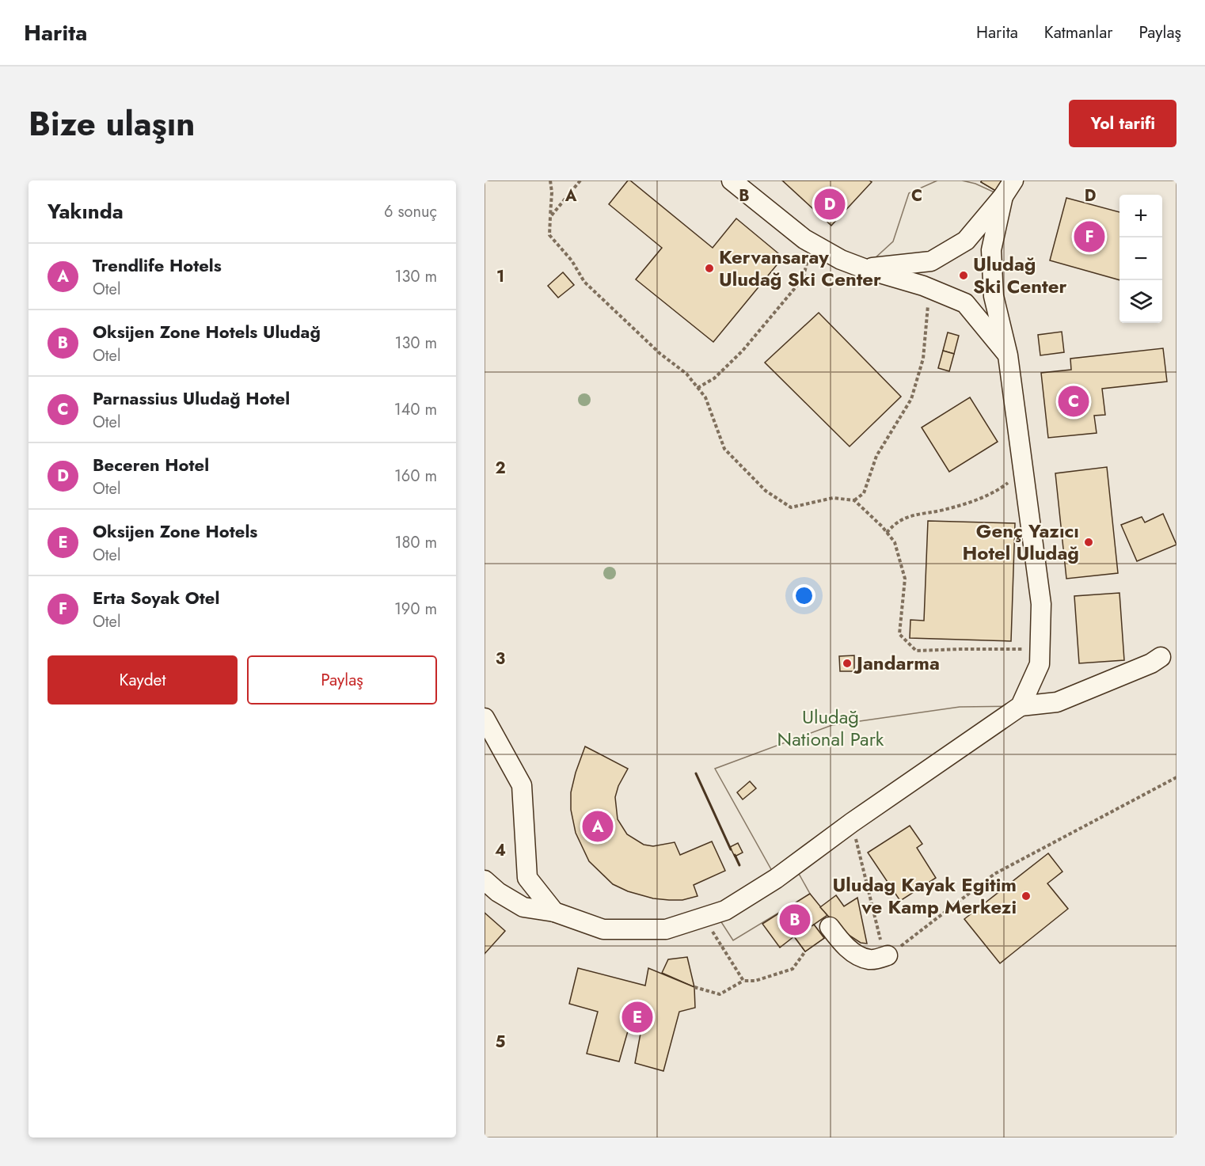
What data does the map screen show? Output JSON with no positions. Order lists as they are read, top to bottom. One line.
{"parks":["Uludağ National Park"],"places":["Kervansaray Uludağ Ski Center","Uludağ Ski Center","Genç Yazıcı Hotel Uludağ","Jandarma","Uludag Kayak Egitim ve Kamp Merkezi"],"page":{"header":"Harita","nav":["Harita","Katmanlar","Paylaş"],"title":"Bize ulaşın","buttons":["Yol tarifi",["Kaydet","Paylaş"]],"heading":["Yakında","6 sonuç"],"pins":["D","F","C","A","B","E"],"map_buttons":["+","−"],"list":[{"mark":"A","name":"Trendlife Hotels","note":"Otel","value":"130 m"},{"mark":"B","name":"Oksijen Zone Hotels Uludağ","note":"Otel","value":"130 m"},{"mark":"C","name":"Parnassius Uludağ Hotel","note":"Otel","value":"140 m"},{"mark":"D","name":"Beceren Hotel","note":"Otel","value":"160 m"},{"mark":"E","name":"Oksijen Zone Hotels","note":"Otel","value":"180 m"},{"mark":"F","name":"Erta Soyak Otel","note":"Otel","value":"190 m"}]},"grid":{"columns":["A","B","C","D"],"rows":["1","2","3","4","5"]}}
